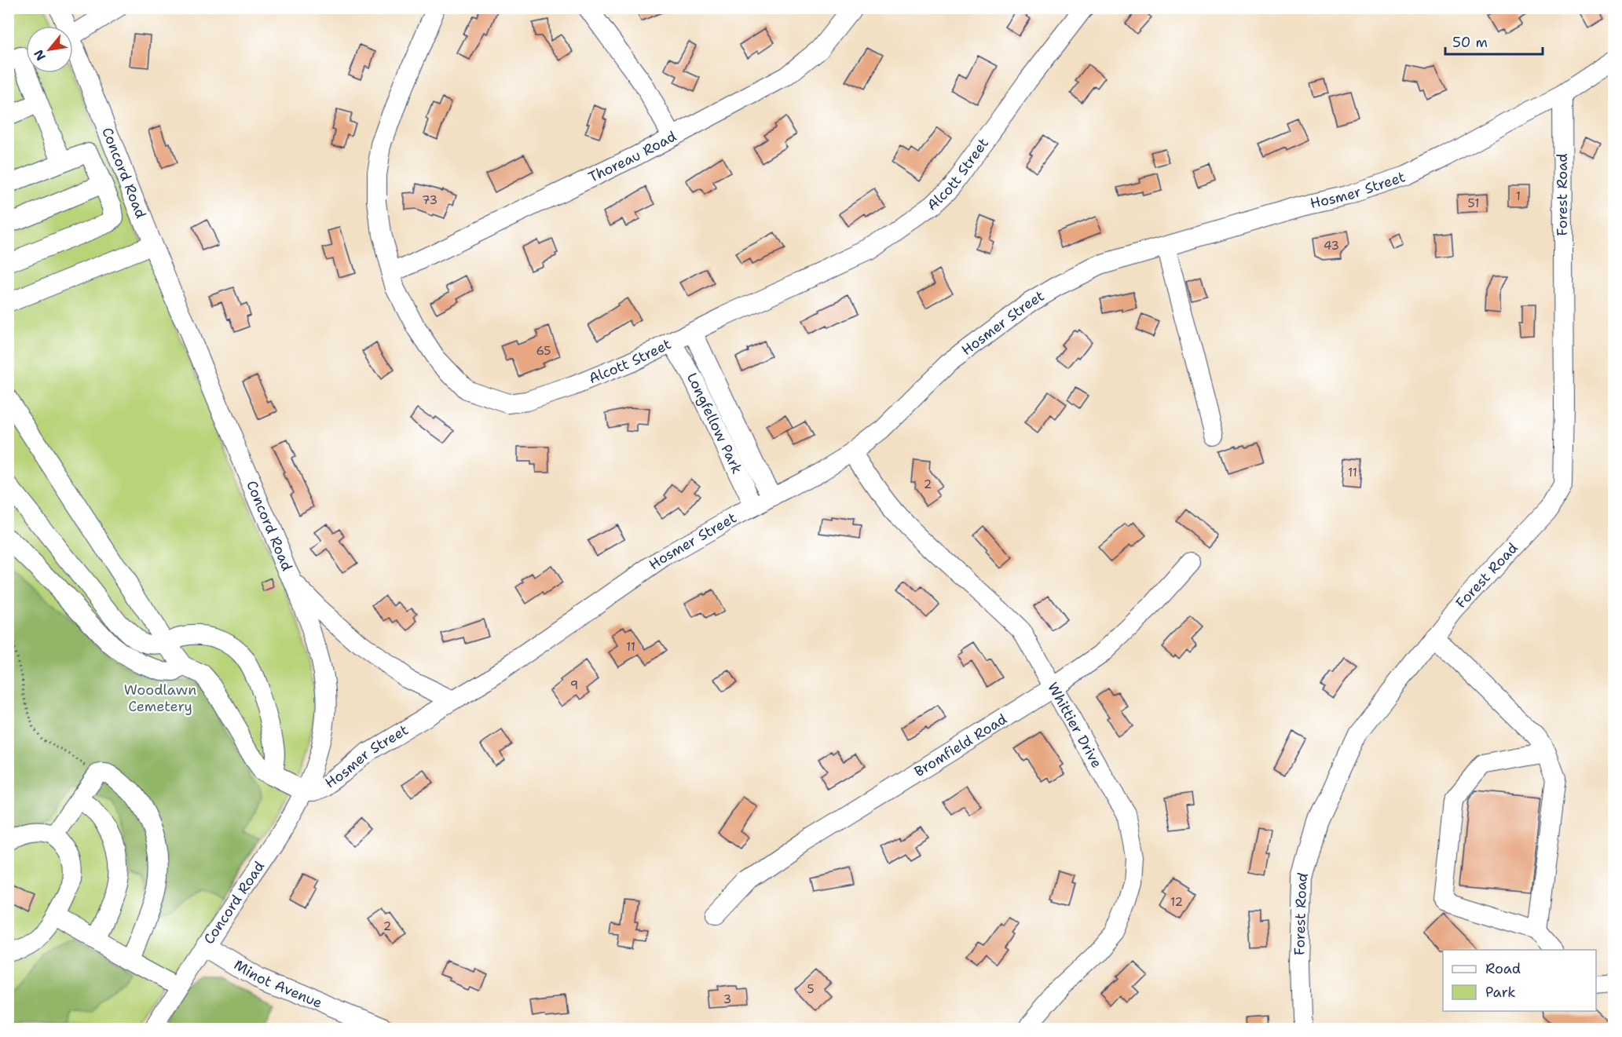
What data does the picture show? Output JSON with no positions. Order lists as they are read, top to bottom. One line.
{"streets":{"street":["Thoreau Road","Alcott Street","Concord Road","Hosmer Street","Forest Road","Longfellow Park","Whittier Drive","Bromfield Road","Minot Avenue"]},"crossings":[["Thoreau Road","Alcott Street"],["Alcott Street","Longfellow Park"],["Concord Road","Hosmer Street"],["Concord Road","Minot Avenue"],["Hosmer Street","Forest Road"],["Hosmer Street","Longfellow Park"],["Hosmer Street","Whittier Drive"],["Whittier Drive","Bromfield Road"]],"parks":["Woodlawn Cemetery"],"house_numbers":["1","73","51","43","65","11","2","11","9","12","2","5","3"],"legend":["Road","Park"],"scale_bar":"50 m","north":"bottom left"}
